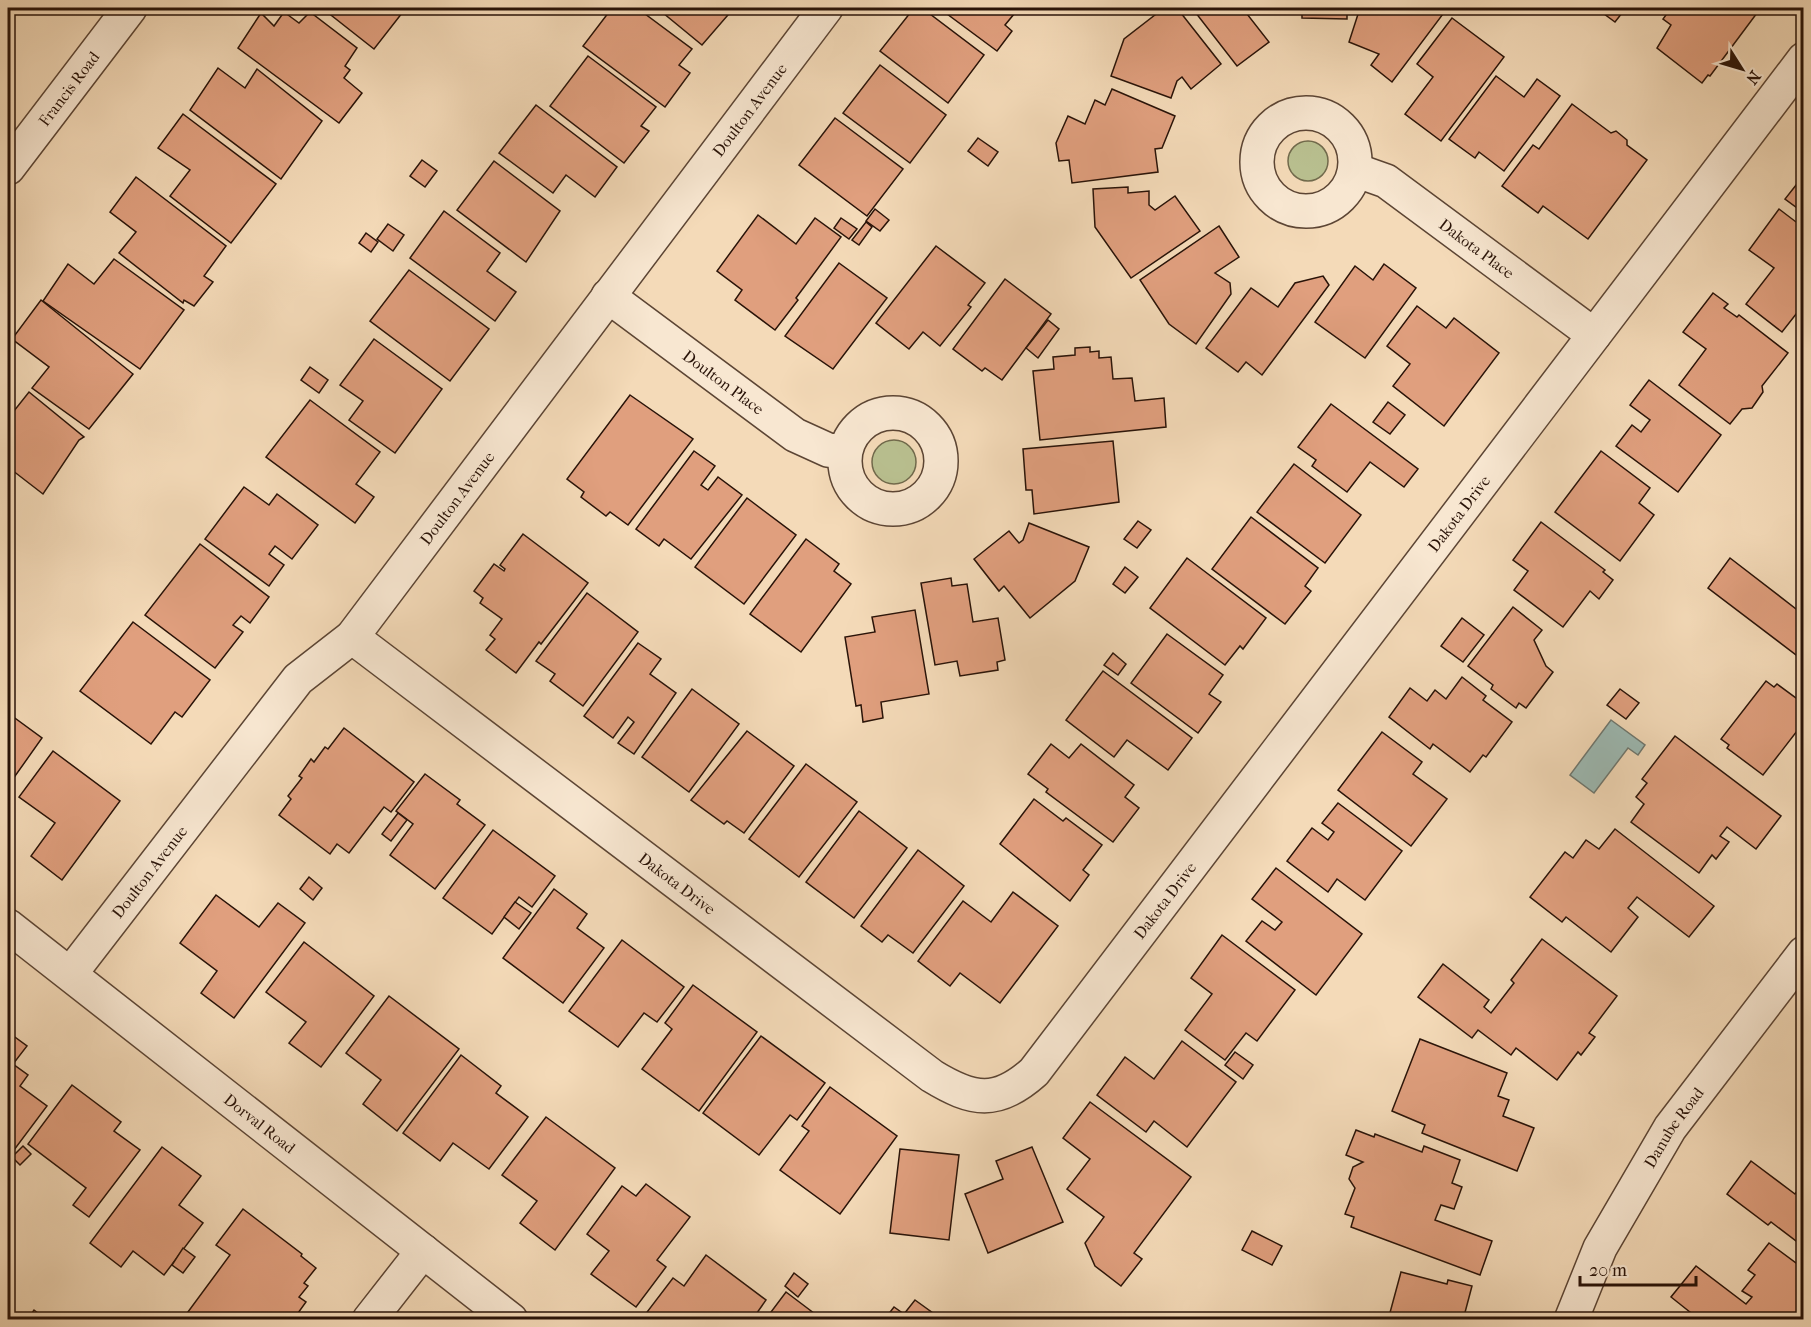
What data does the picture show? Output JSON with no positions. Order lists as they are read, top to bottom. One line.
{"streets":{"street":["Francis Road","Doulton Avenue","Dakota Place","Doulton Place","Dakota Drive","Dorval Road","Danube Road"]},"crossings":[["Doulton Avenue","Doulton Place"],["Doulton Avenue","Dakota Drive"],["Doulton Avenue","Dorval Road"],["Dakota Place","Dakota Drive"]],"scale_bar":"20 m","north":"bottom right"}
